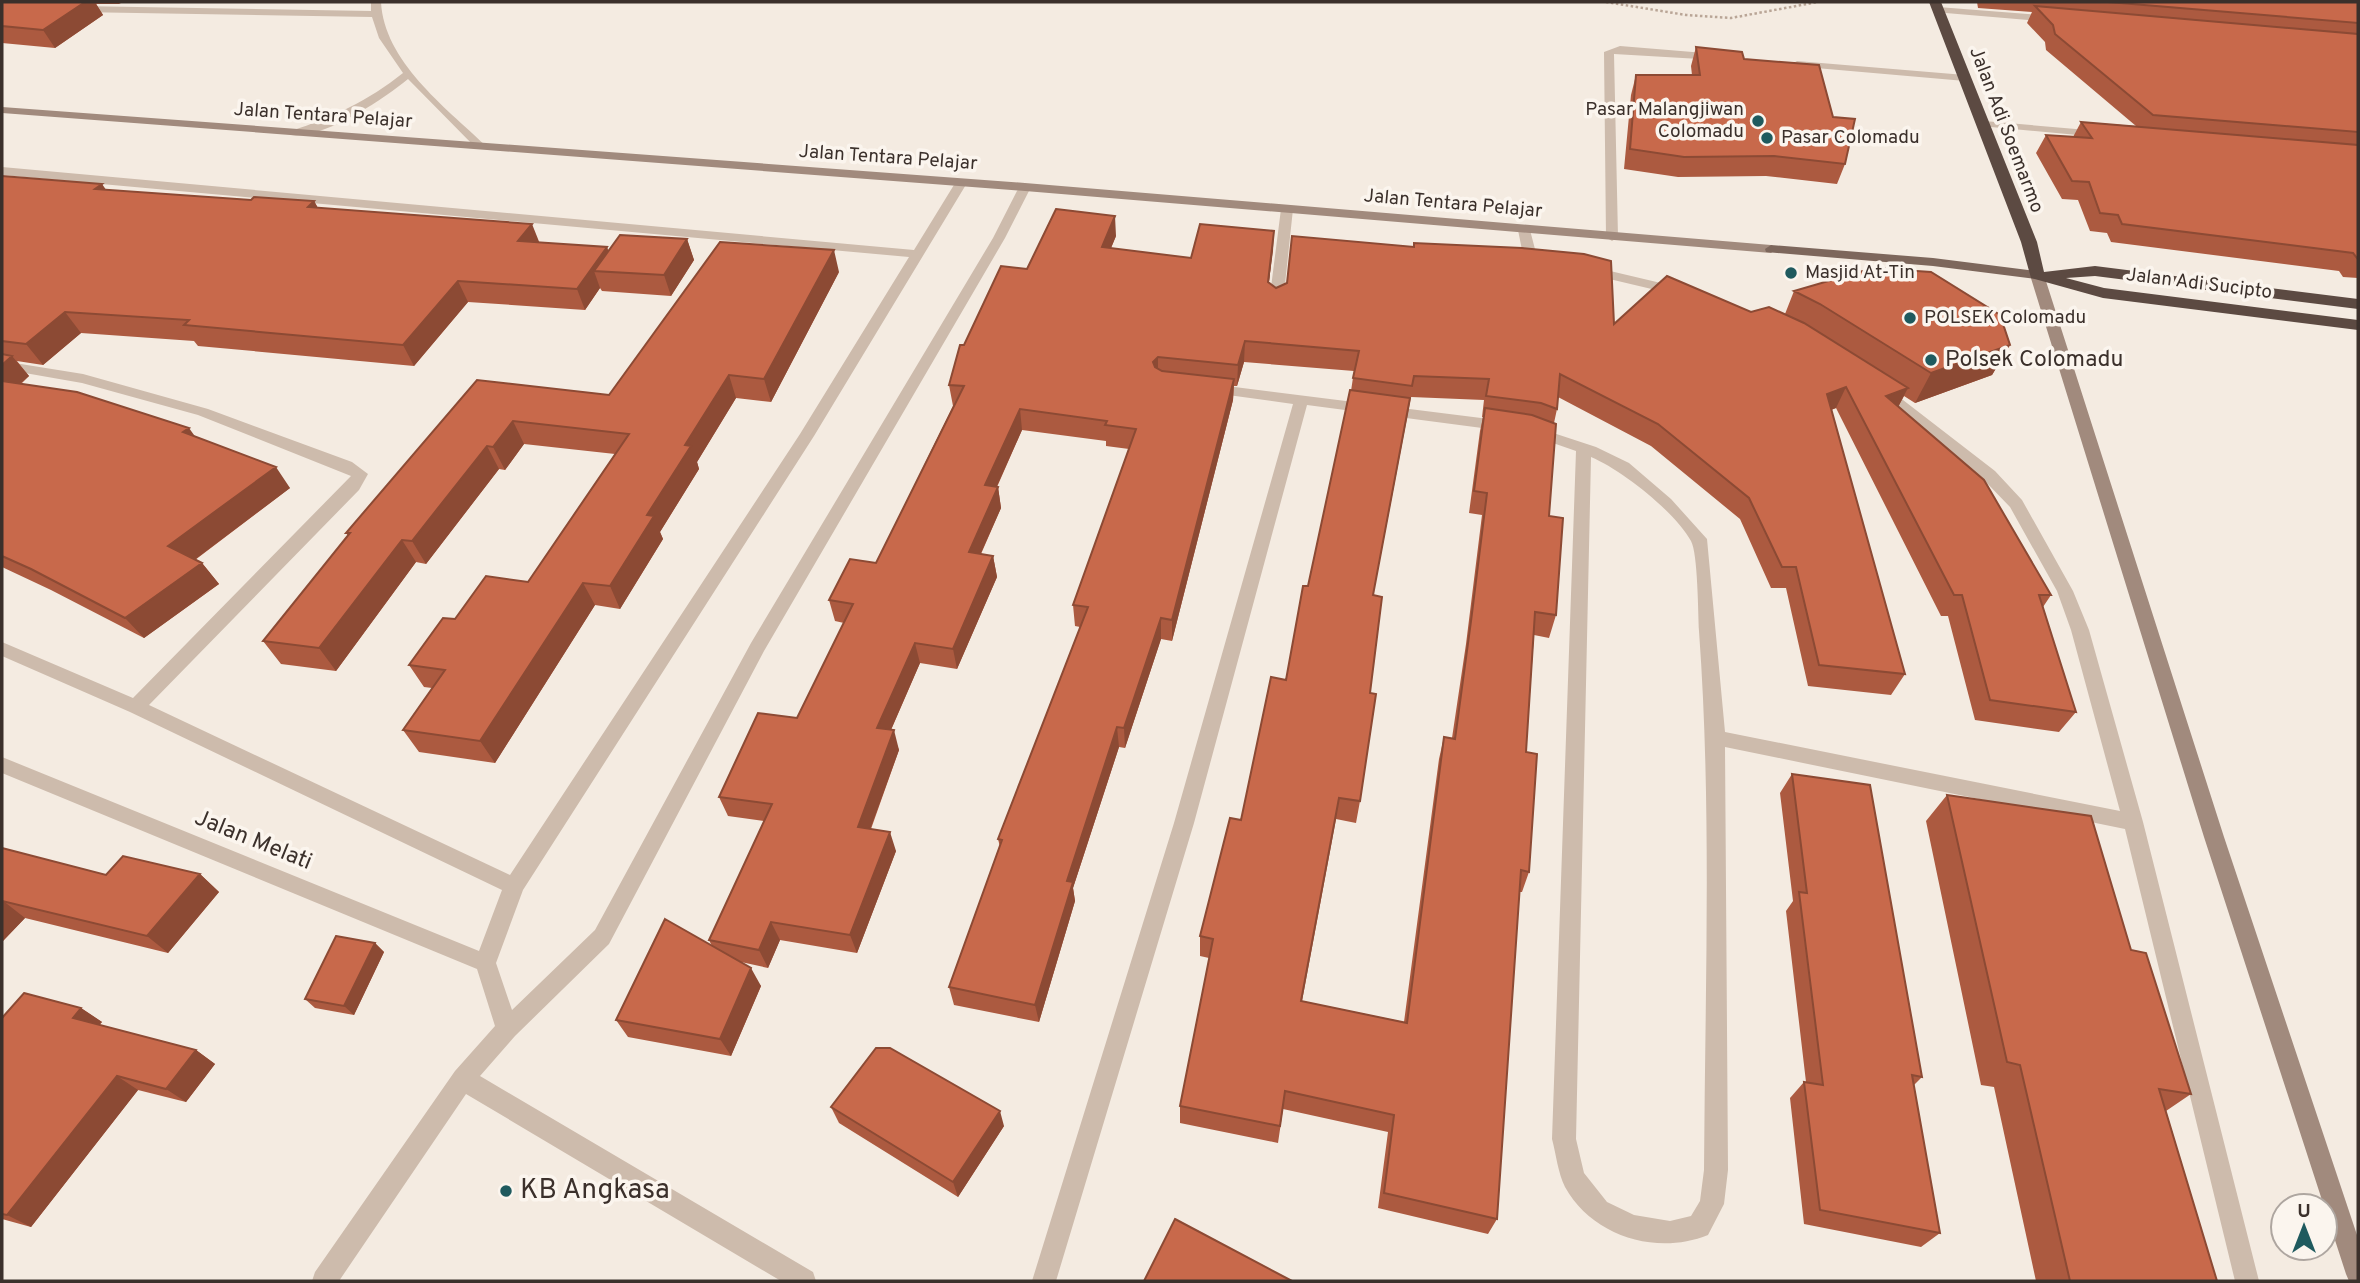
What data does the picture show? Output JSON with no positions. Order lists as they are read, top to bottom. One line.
{"streets":{"highway":["Jalan Adi Soemarmo","Jalan Adi Sucipto"],"main road":["Jalan Tentara Pelajar"],"street":["Jalan Melati"]},"crossings":[["Jalan Tentara Pelajar","Jalan Adi Sucipto"],["Jalan Adi Soemarmo","Jalan Adi Sucipto"]],"places":["Pasar Malangjiwan Colomadu","Pasar Colomadu","Masjid At-Tin","POLSEK Colomadu","Polsek Colomadu","KB Angkasa"],"north":"top"}
